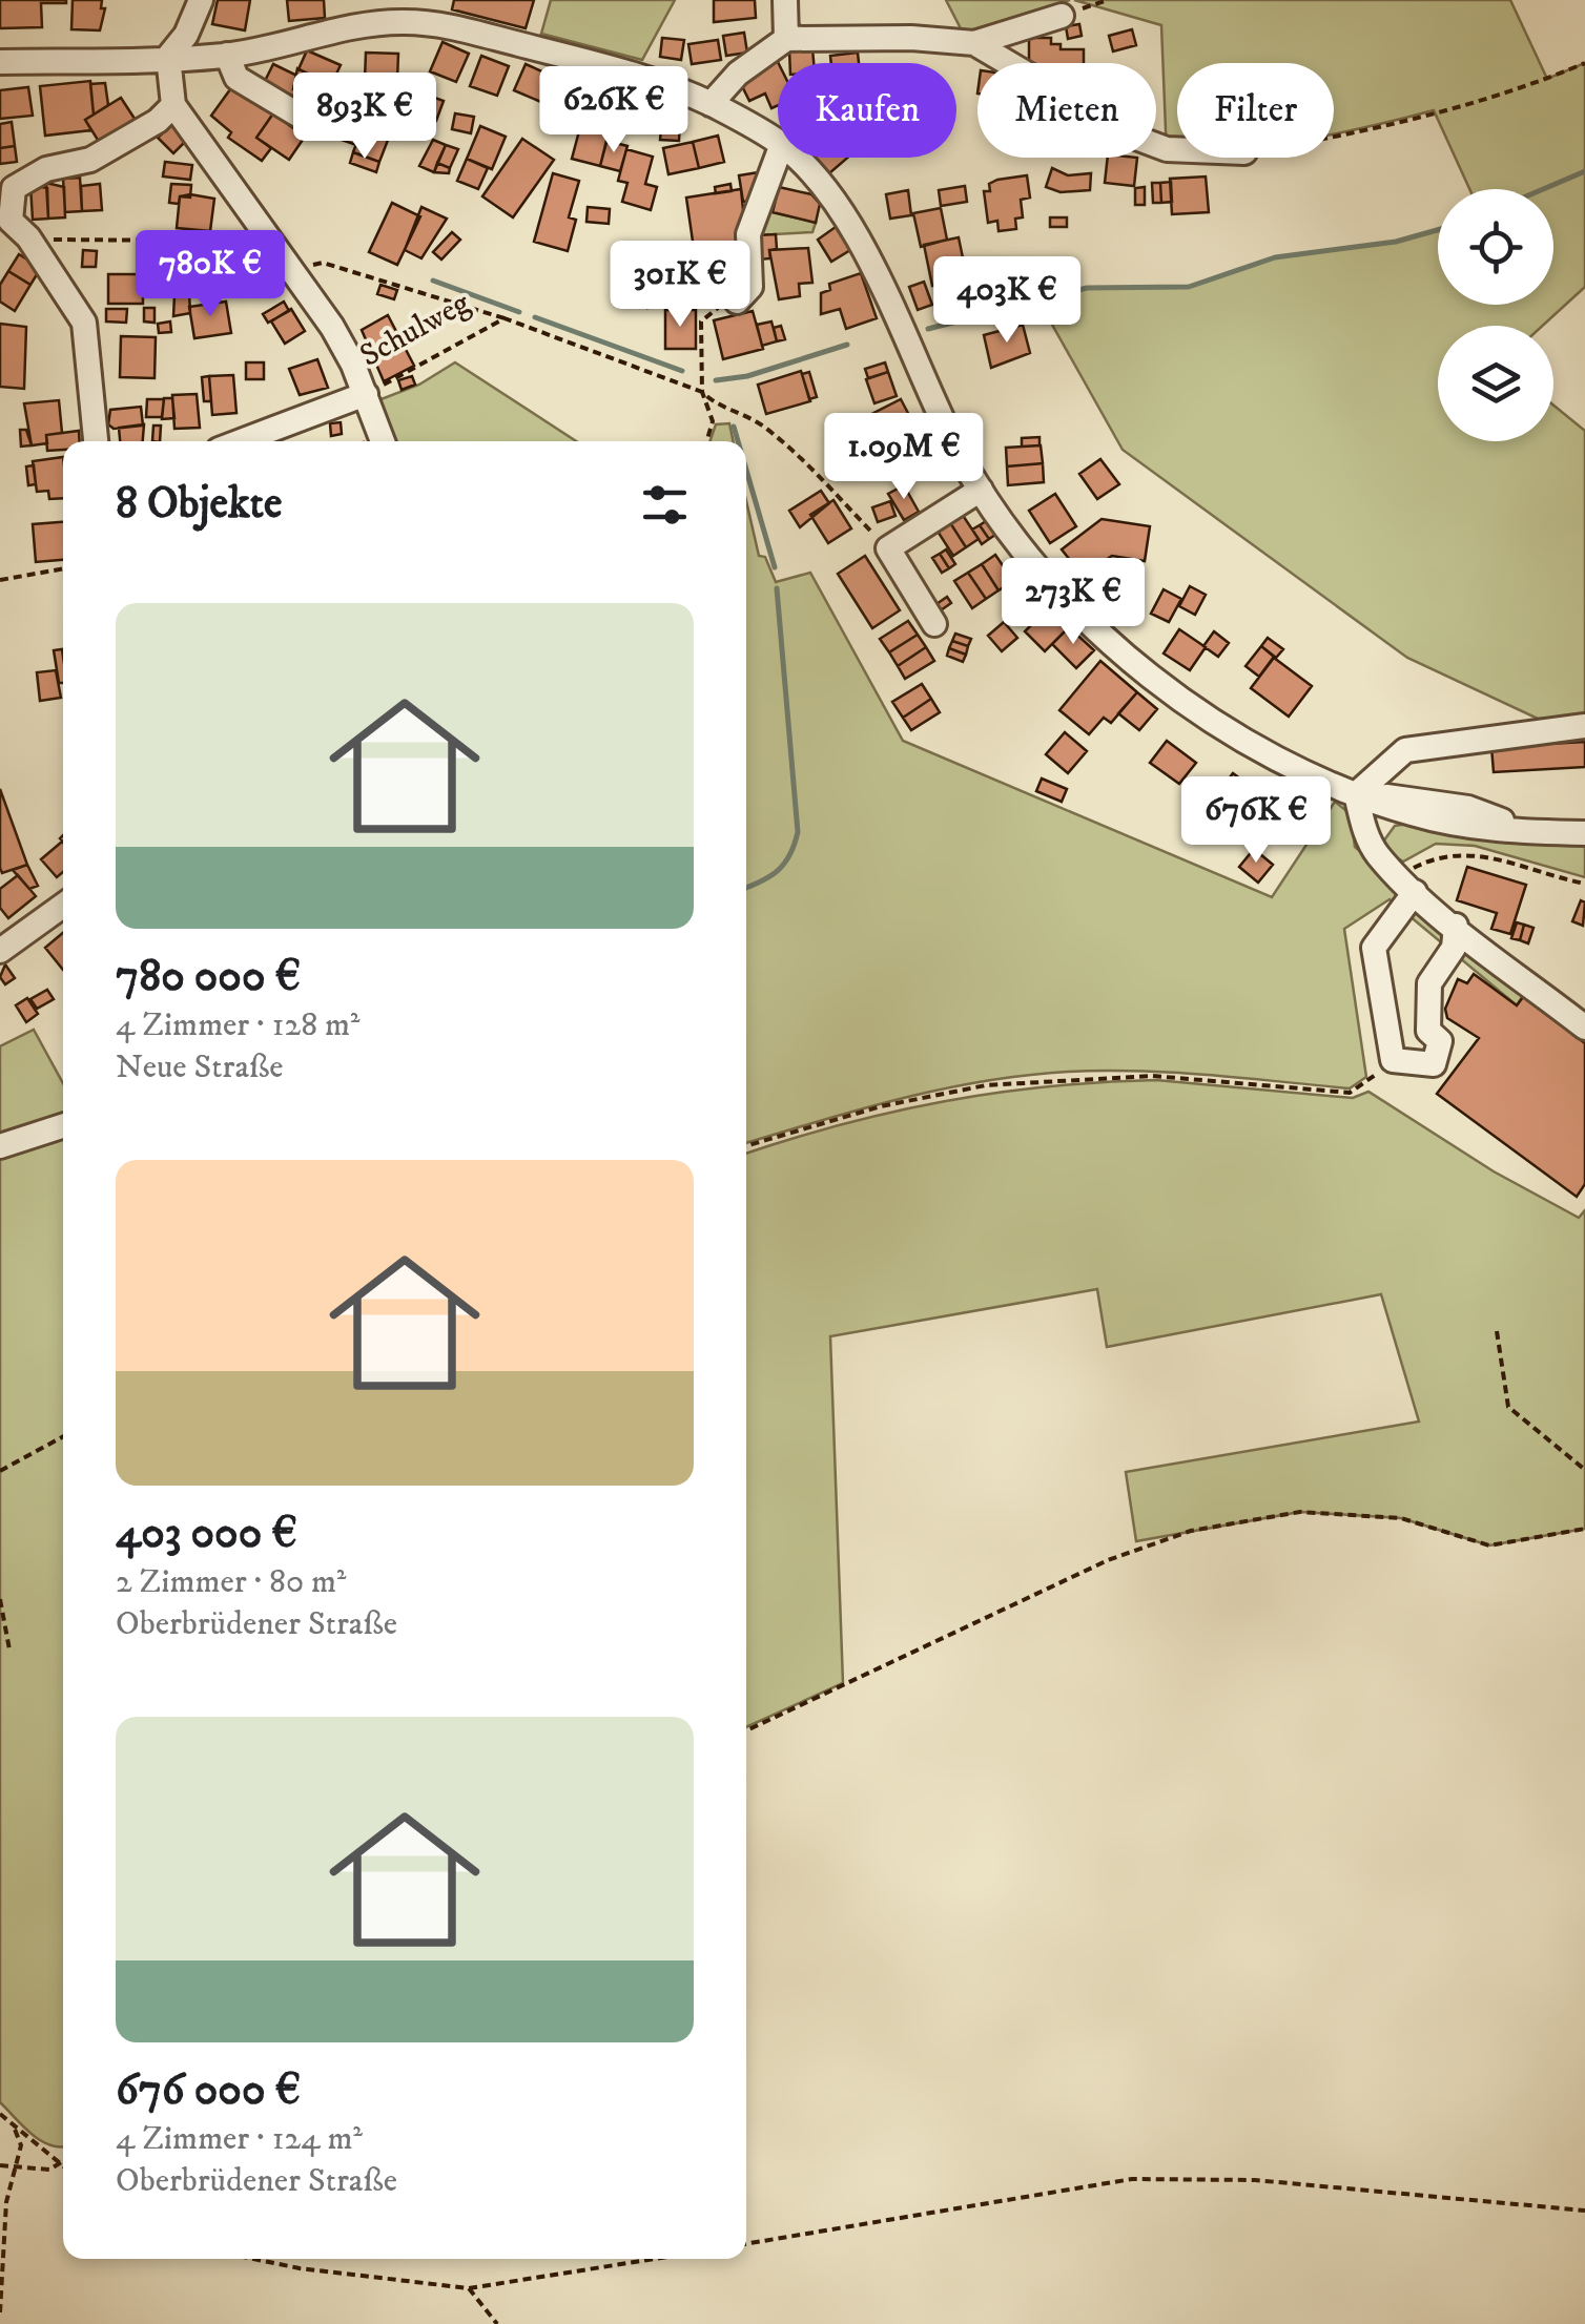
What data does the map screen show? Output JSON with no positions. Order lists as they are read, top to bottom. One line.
{"streets":{"street":["Schulweg"]},"page":{"chip":["Kaufen","Mieten","Filter"],"price":["626K €","893K €","780K €","301K €","403K €","1.09M €","273K €","676K €"],"heading":"8 Objekte","list":[{"name":"780 000 €","note":"4 Zimmer · 128 m² · Neue Straße"},{"name":"403 000 €","note":"2 Zimmer · 80 m² · Oberbrüdener Straße"},{"name":"676 000 €","note":"4 Zimmer · 124 m² · Oberbrüdener Straße"}]}}
